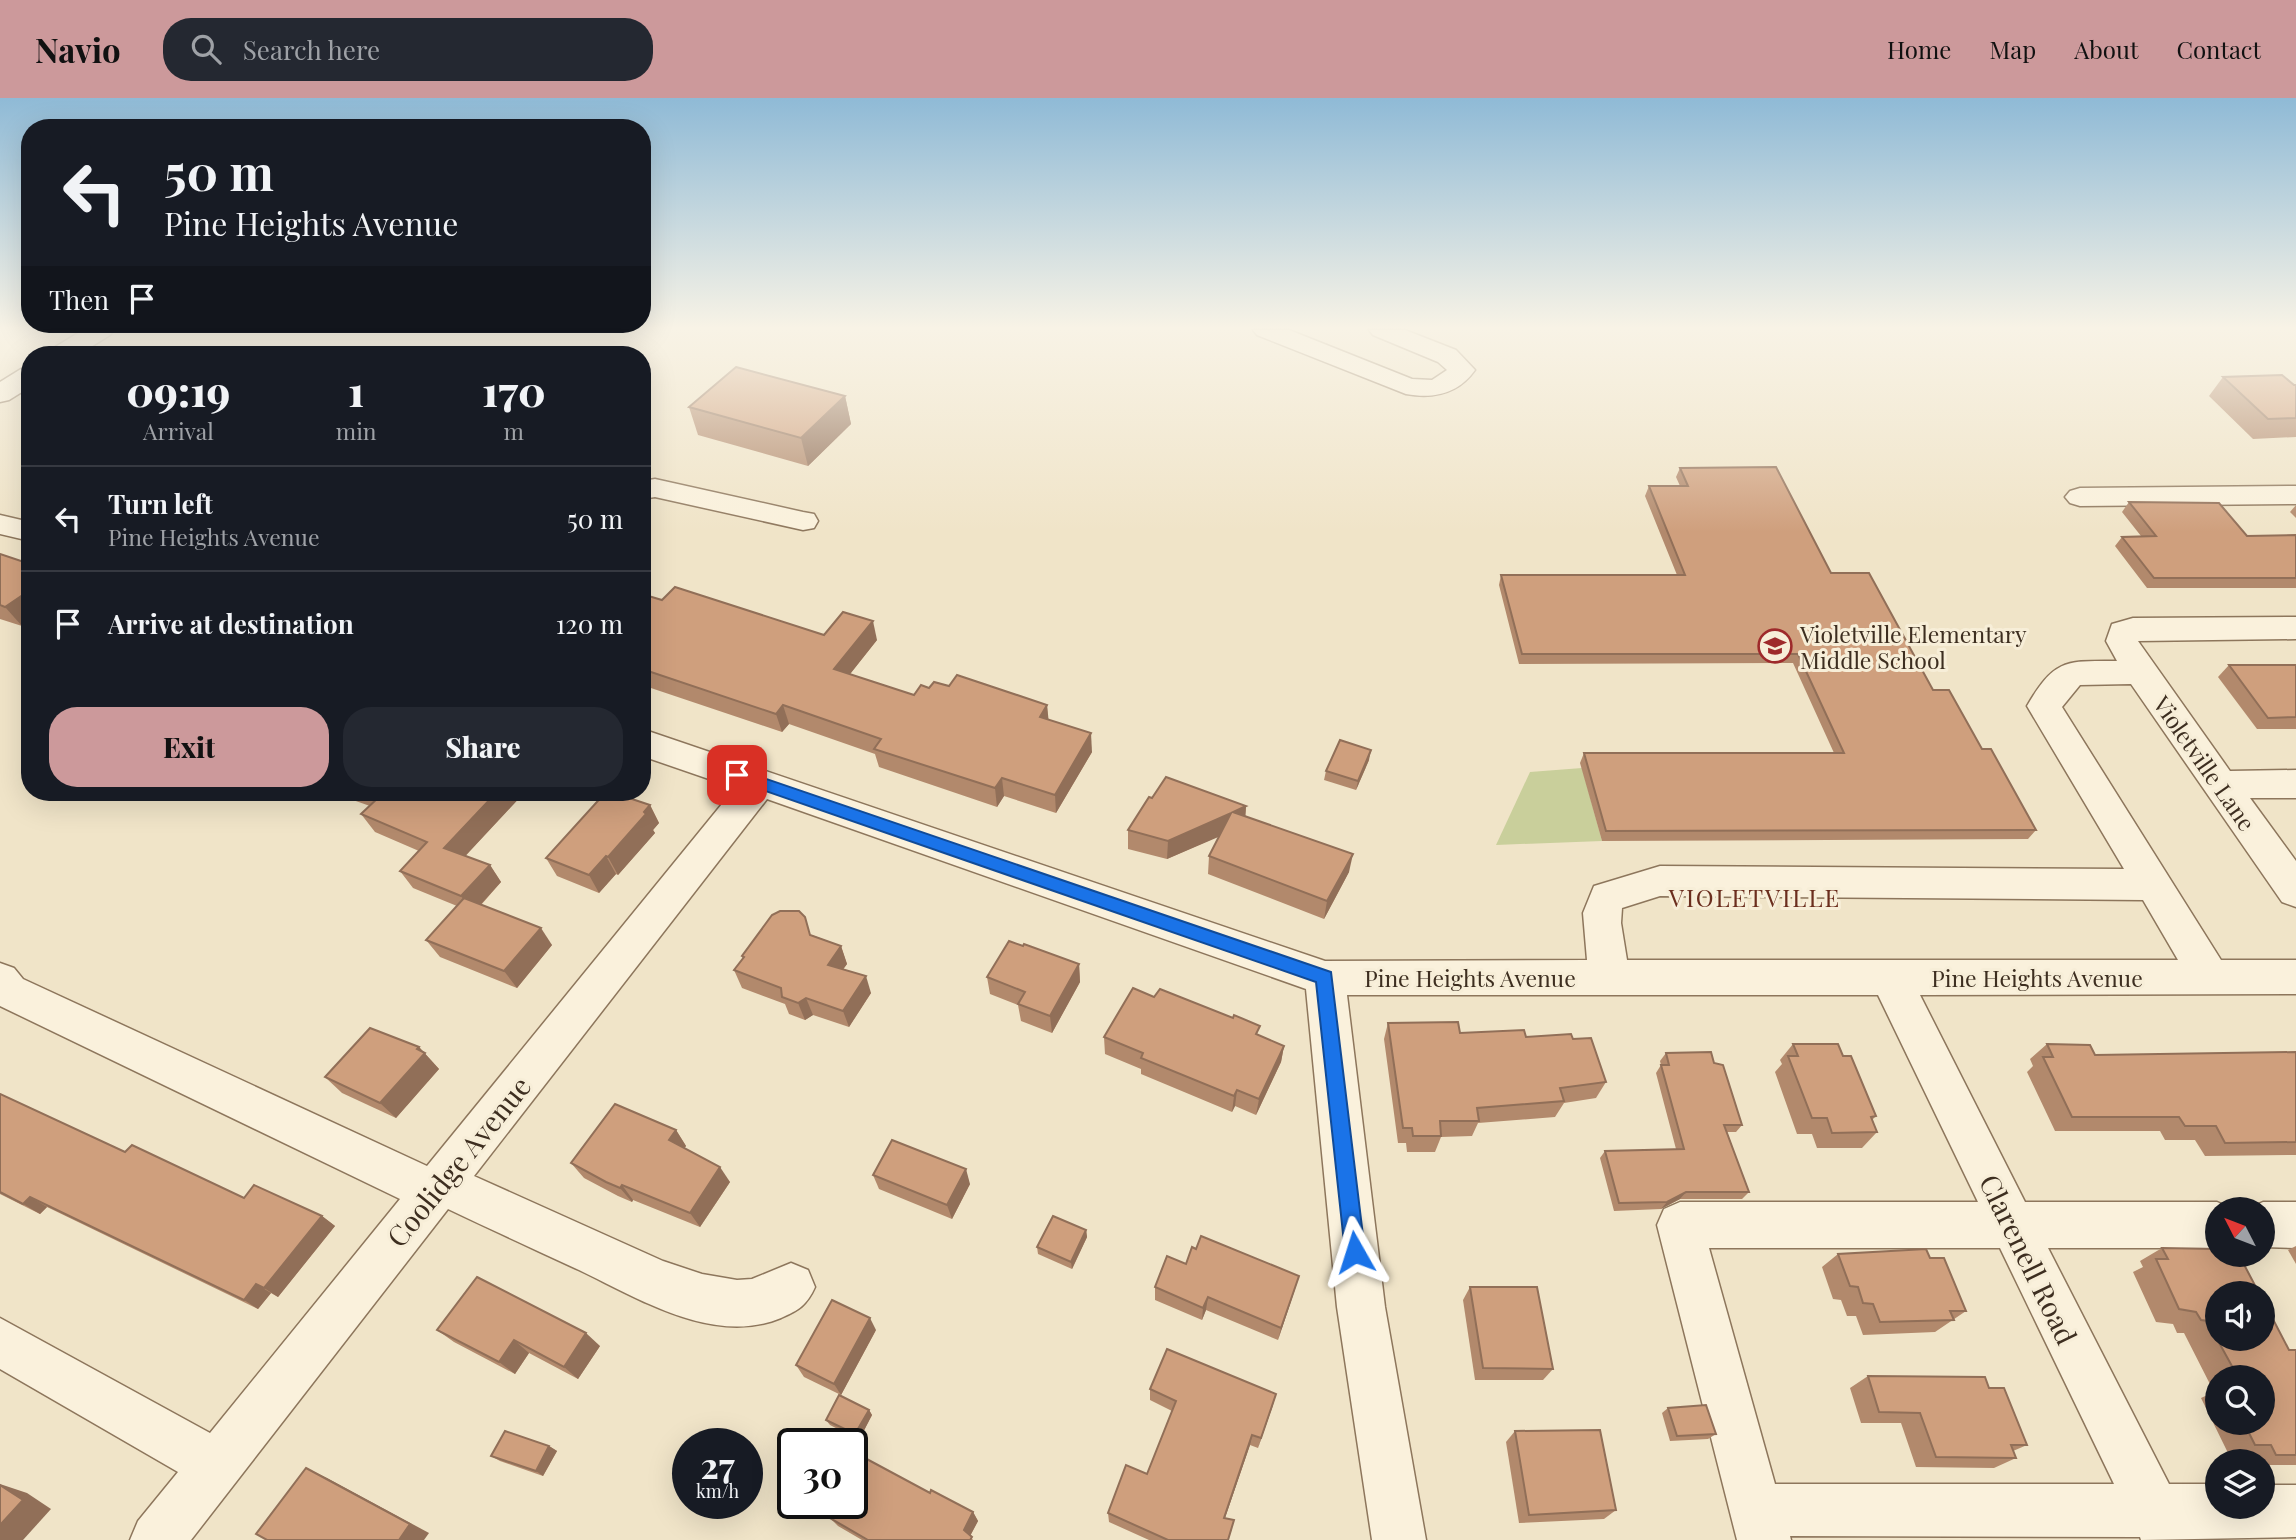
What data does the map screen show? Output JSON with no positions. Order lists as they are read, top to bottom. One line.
{"streets":{"street":["Violetville Lane","Pine Heights Avenue","Coolidge Avenue","Clarenell Road"]},"crossings":[["Pine Heights Avenue","Coolidge Avenue"],["Pine Heights Avenue","Clarenell Road"]],"districts":["VIOLETVILLE"],"places":{"school or university":["Violetville Elementary Middle School"]},"north":"top left","page":{"header":"Navio","search":"Search here","nav":["Home","Map","About","Contact"],"turn":["50 m","Pine Heights Avenue"],"then":"Then","eta":["09:19","Arrival","1","min","170","m"],"list":[{"name":"Turn left","note":"Pine Heights Avenue","value":"50 m"},{"name":"Arrive at destination","value":"120 m"}],"buttons":["Exit","Share"],"speed":"27 km/h","limit":"30"}}
